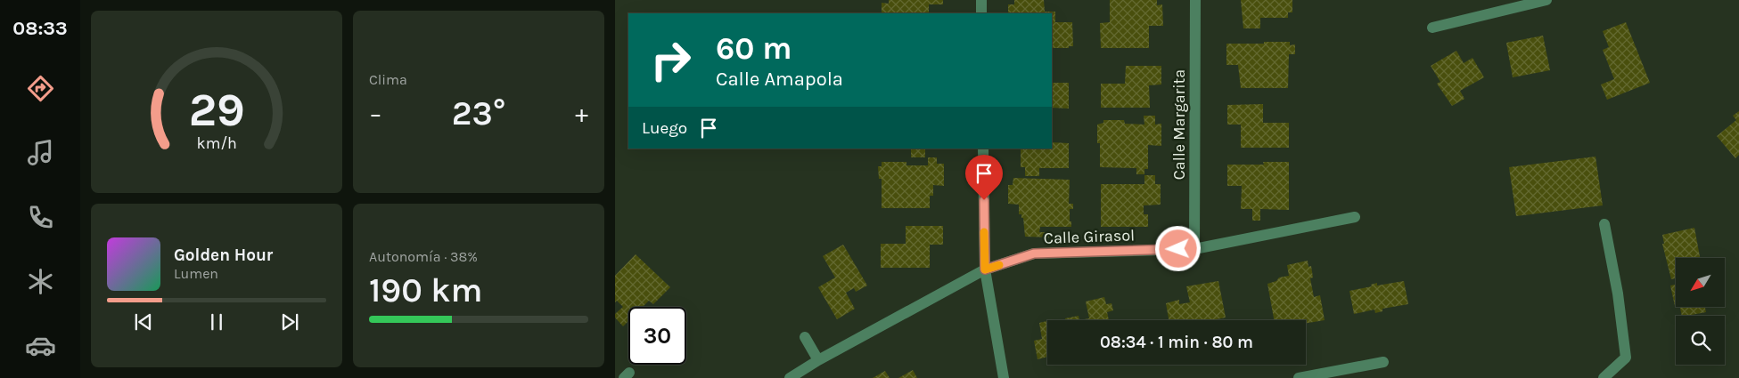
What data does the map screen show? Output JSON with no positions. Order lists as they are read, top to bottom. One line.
{"streets":{"street":["Calle Margarita","Calle Girasol"]},"crossings":[["Calle Margarita","Calle Girasol"]],"north":"bottom left","page":{"tabs":"08:33","tile":["Clima",["Autonomía · 38%","190 km"]],"turn":["60 m","Calle Amapola"],"heat":["−","23°","+"],"then":"Luego","song":["Golden Hour","Lumen"],"limit":"30","trip":"08:34 · 1 min · 80 m","gauge":["29","km/h"]}}
